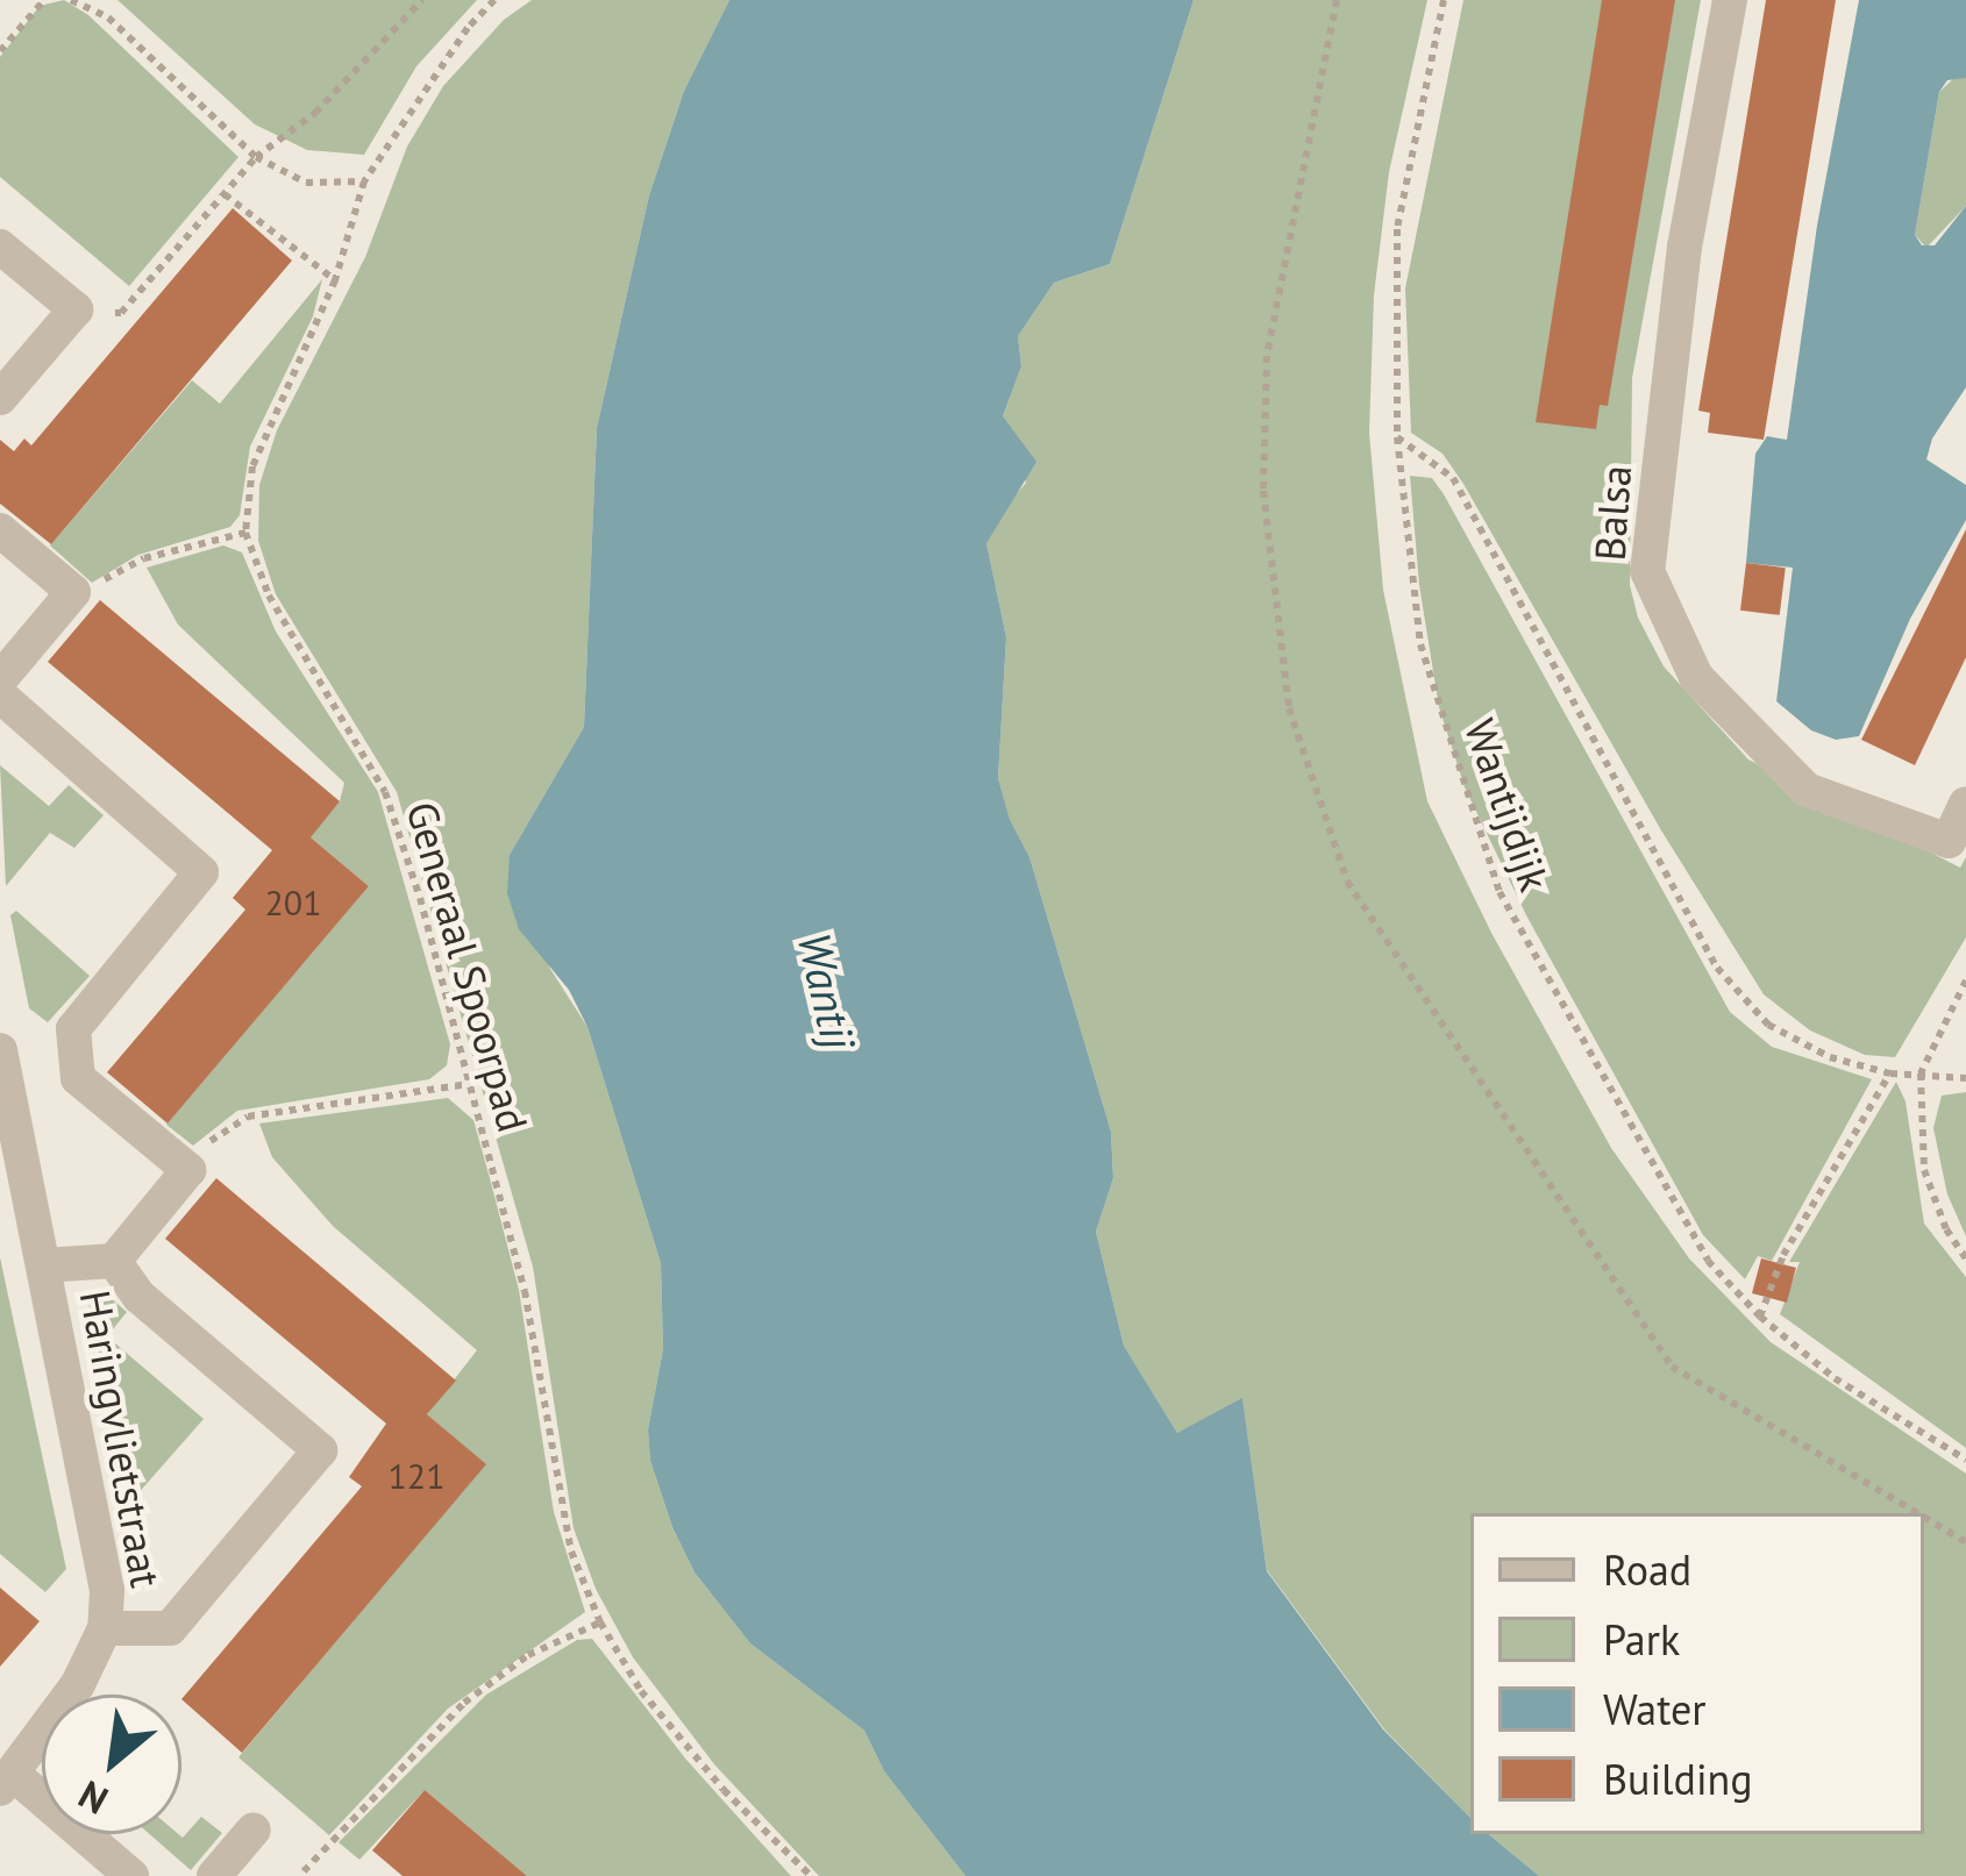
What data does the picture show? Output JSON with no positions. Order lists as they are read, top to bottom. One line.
{"streets":{"street":["Balsa","Haringvlietstraat"],"path":["Wantijdijk","Generaal Spoorpad"]},"water":["Wantij"],"house_numbers":["201","121"],"legend":["Road","Park","Water","Building"],"north":"bottom left"}
